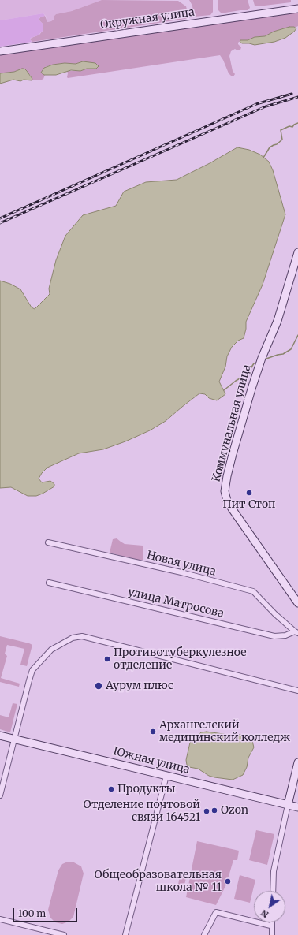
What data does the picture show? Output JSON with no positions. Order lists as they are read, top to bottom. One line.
{"streets":{"main road":["Окружная улица","Коммунальная улица","Южная улица"],"street":["Новая улица","улица Матросова"]},"crossings":[["Новая улица","улица Матросова"]],"places":["Пит Стоп","Противотуберкулезное отделение","Аурум плюс","Архангелский медицинский колледж","Продукты","Ozon","Отделение почтовой связи 164521","Общеобразовательная школа № 11"],"scale_bar":"100 m","north":"bottom left"}
